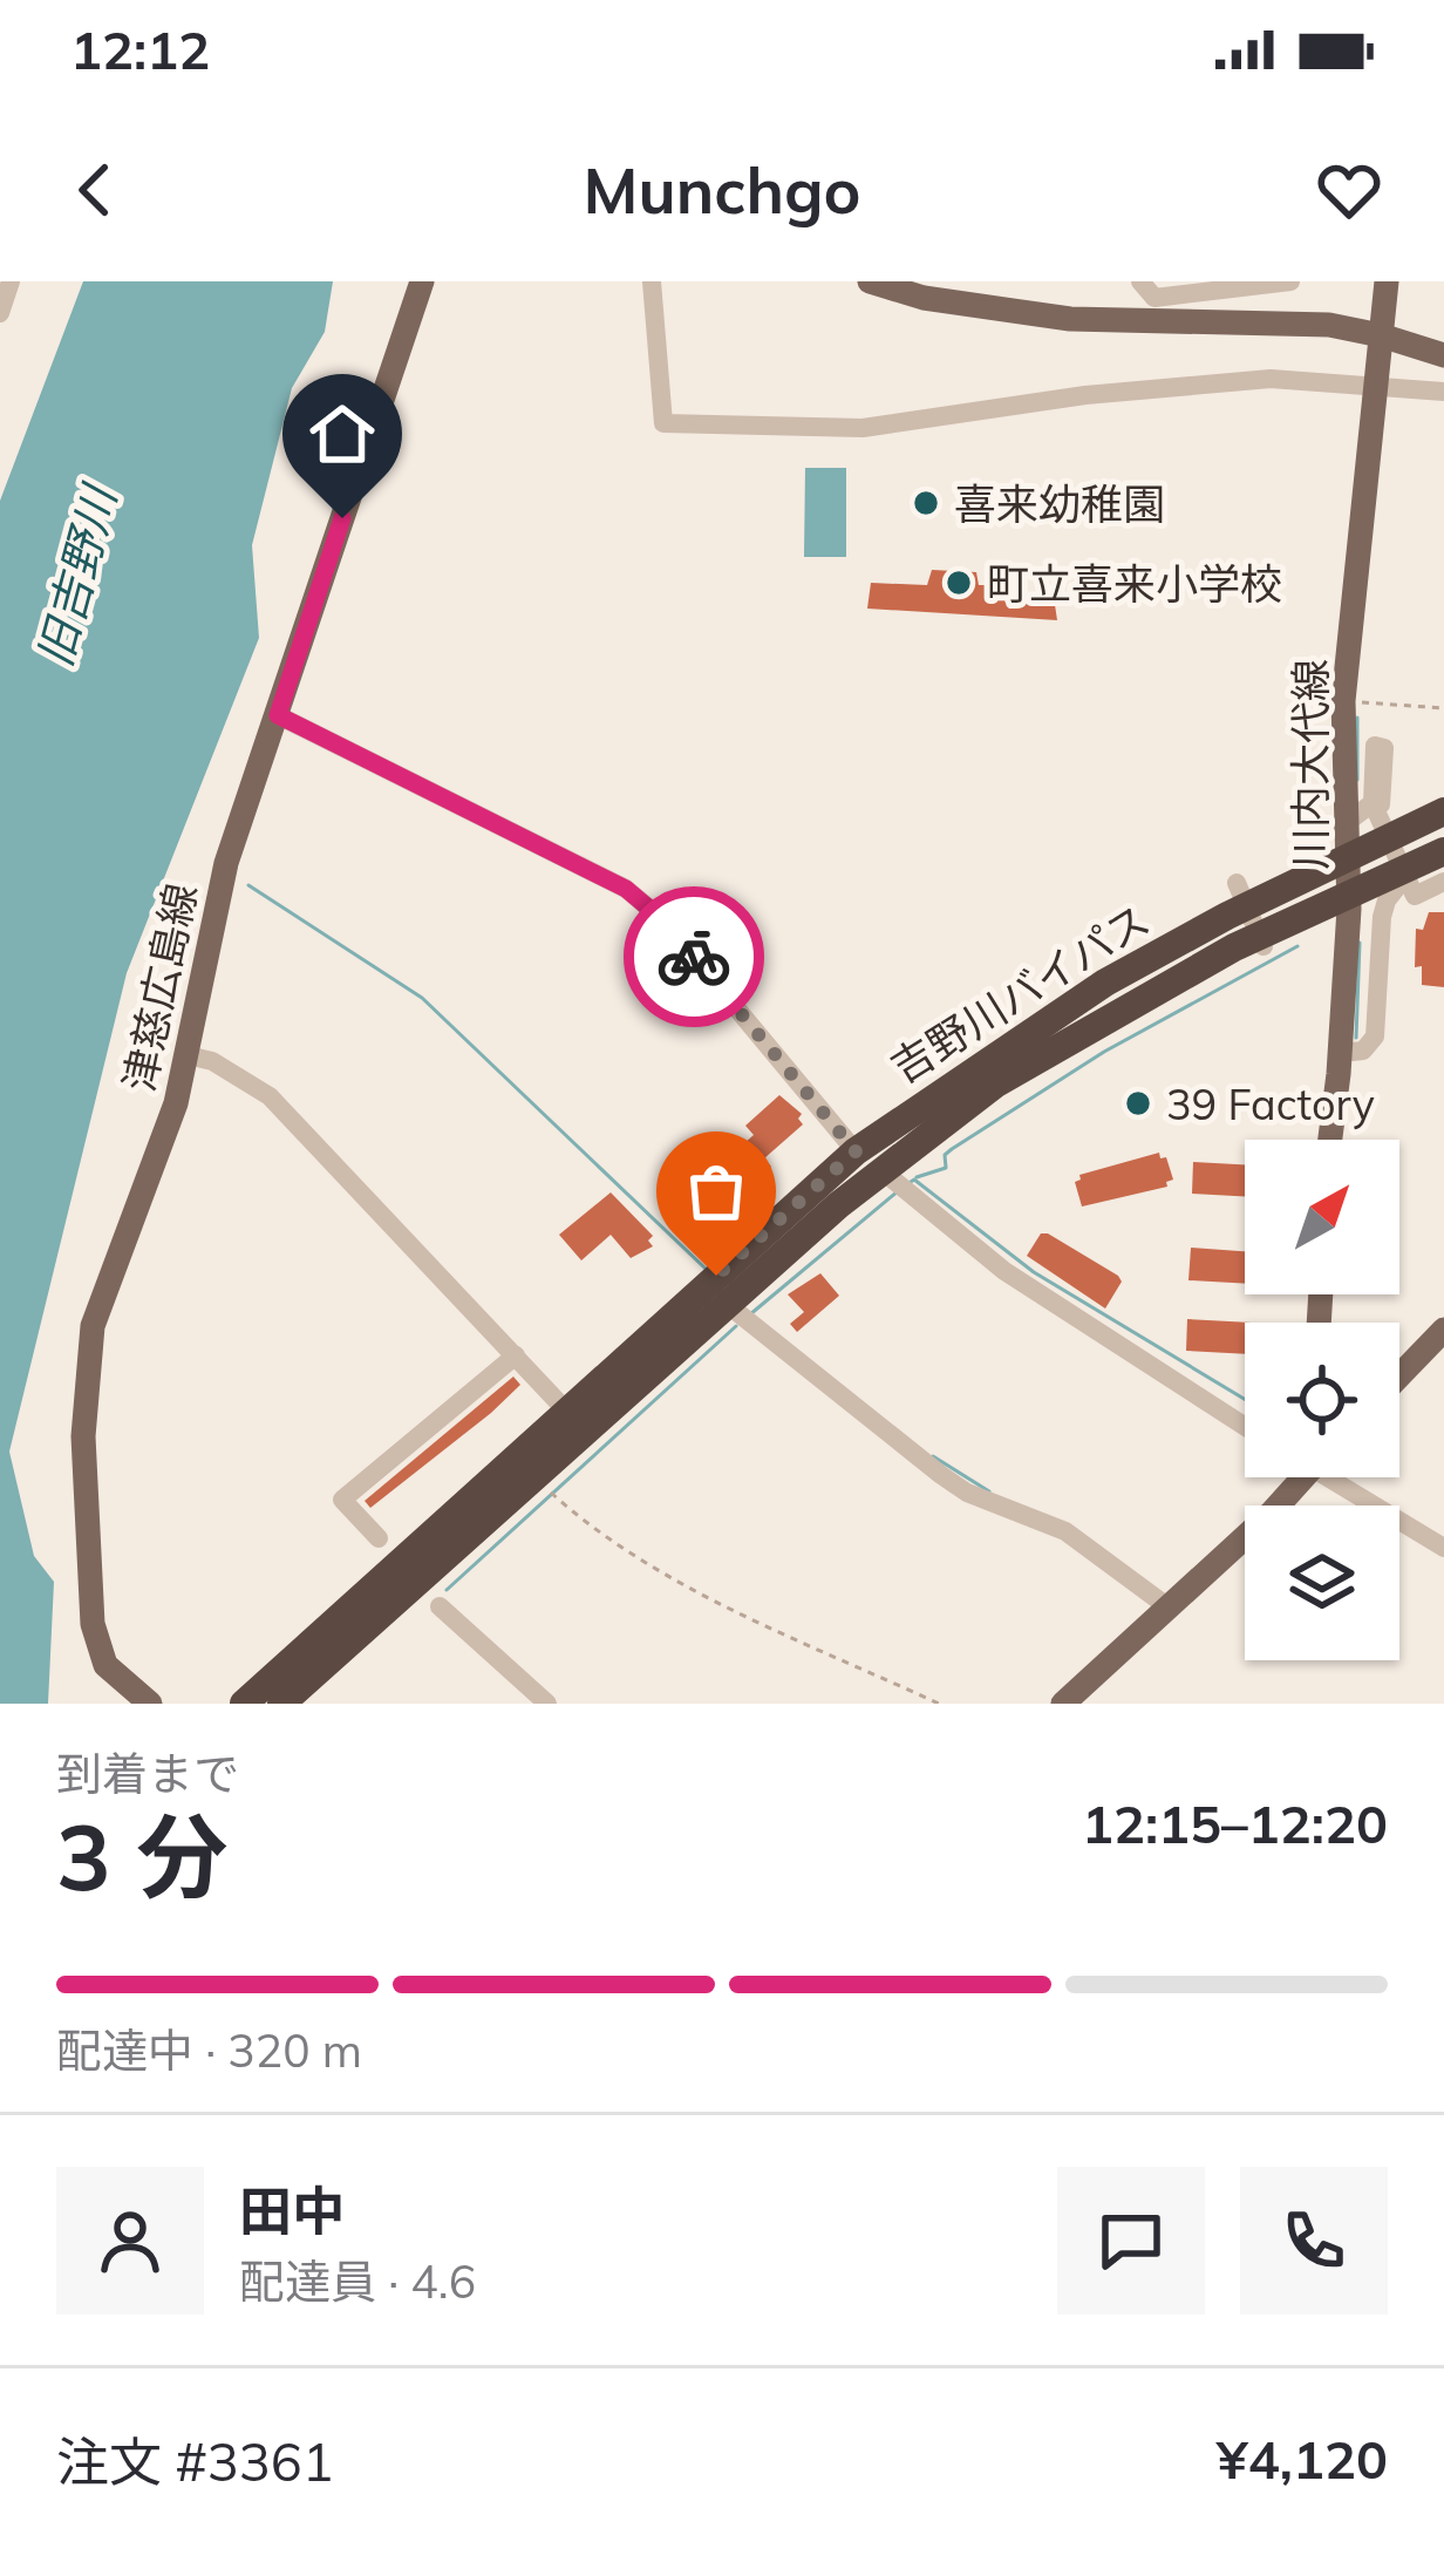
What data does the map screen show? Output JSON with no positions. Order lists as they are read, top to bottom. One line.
{"streets":{"highway":["吉野川バイパス"],"main road":["川内大代線","津慈広島線"]},"crossings":[["川内大代線","吉野川バイパス"]],"water":["旧吉野川"],"places":["喜来幼稚園","町立喜来小学校","39 Factory"],"north":"top right","page":{"status":"12:12","header":"Munchgo","heading":["3 分","到着まで","12:15–12:20"],"panel":["田中","配達員 · 4.6","注文 #3361","¥4,120"],"bar":"配達中 · 320 m"}}
